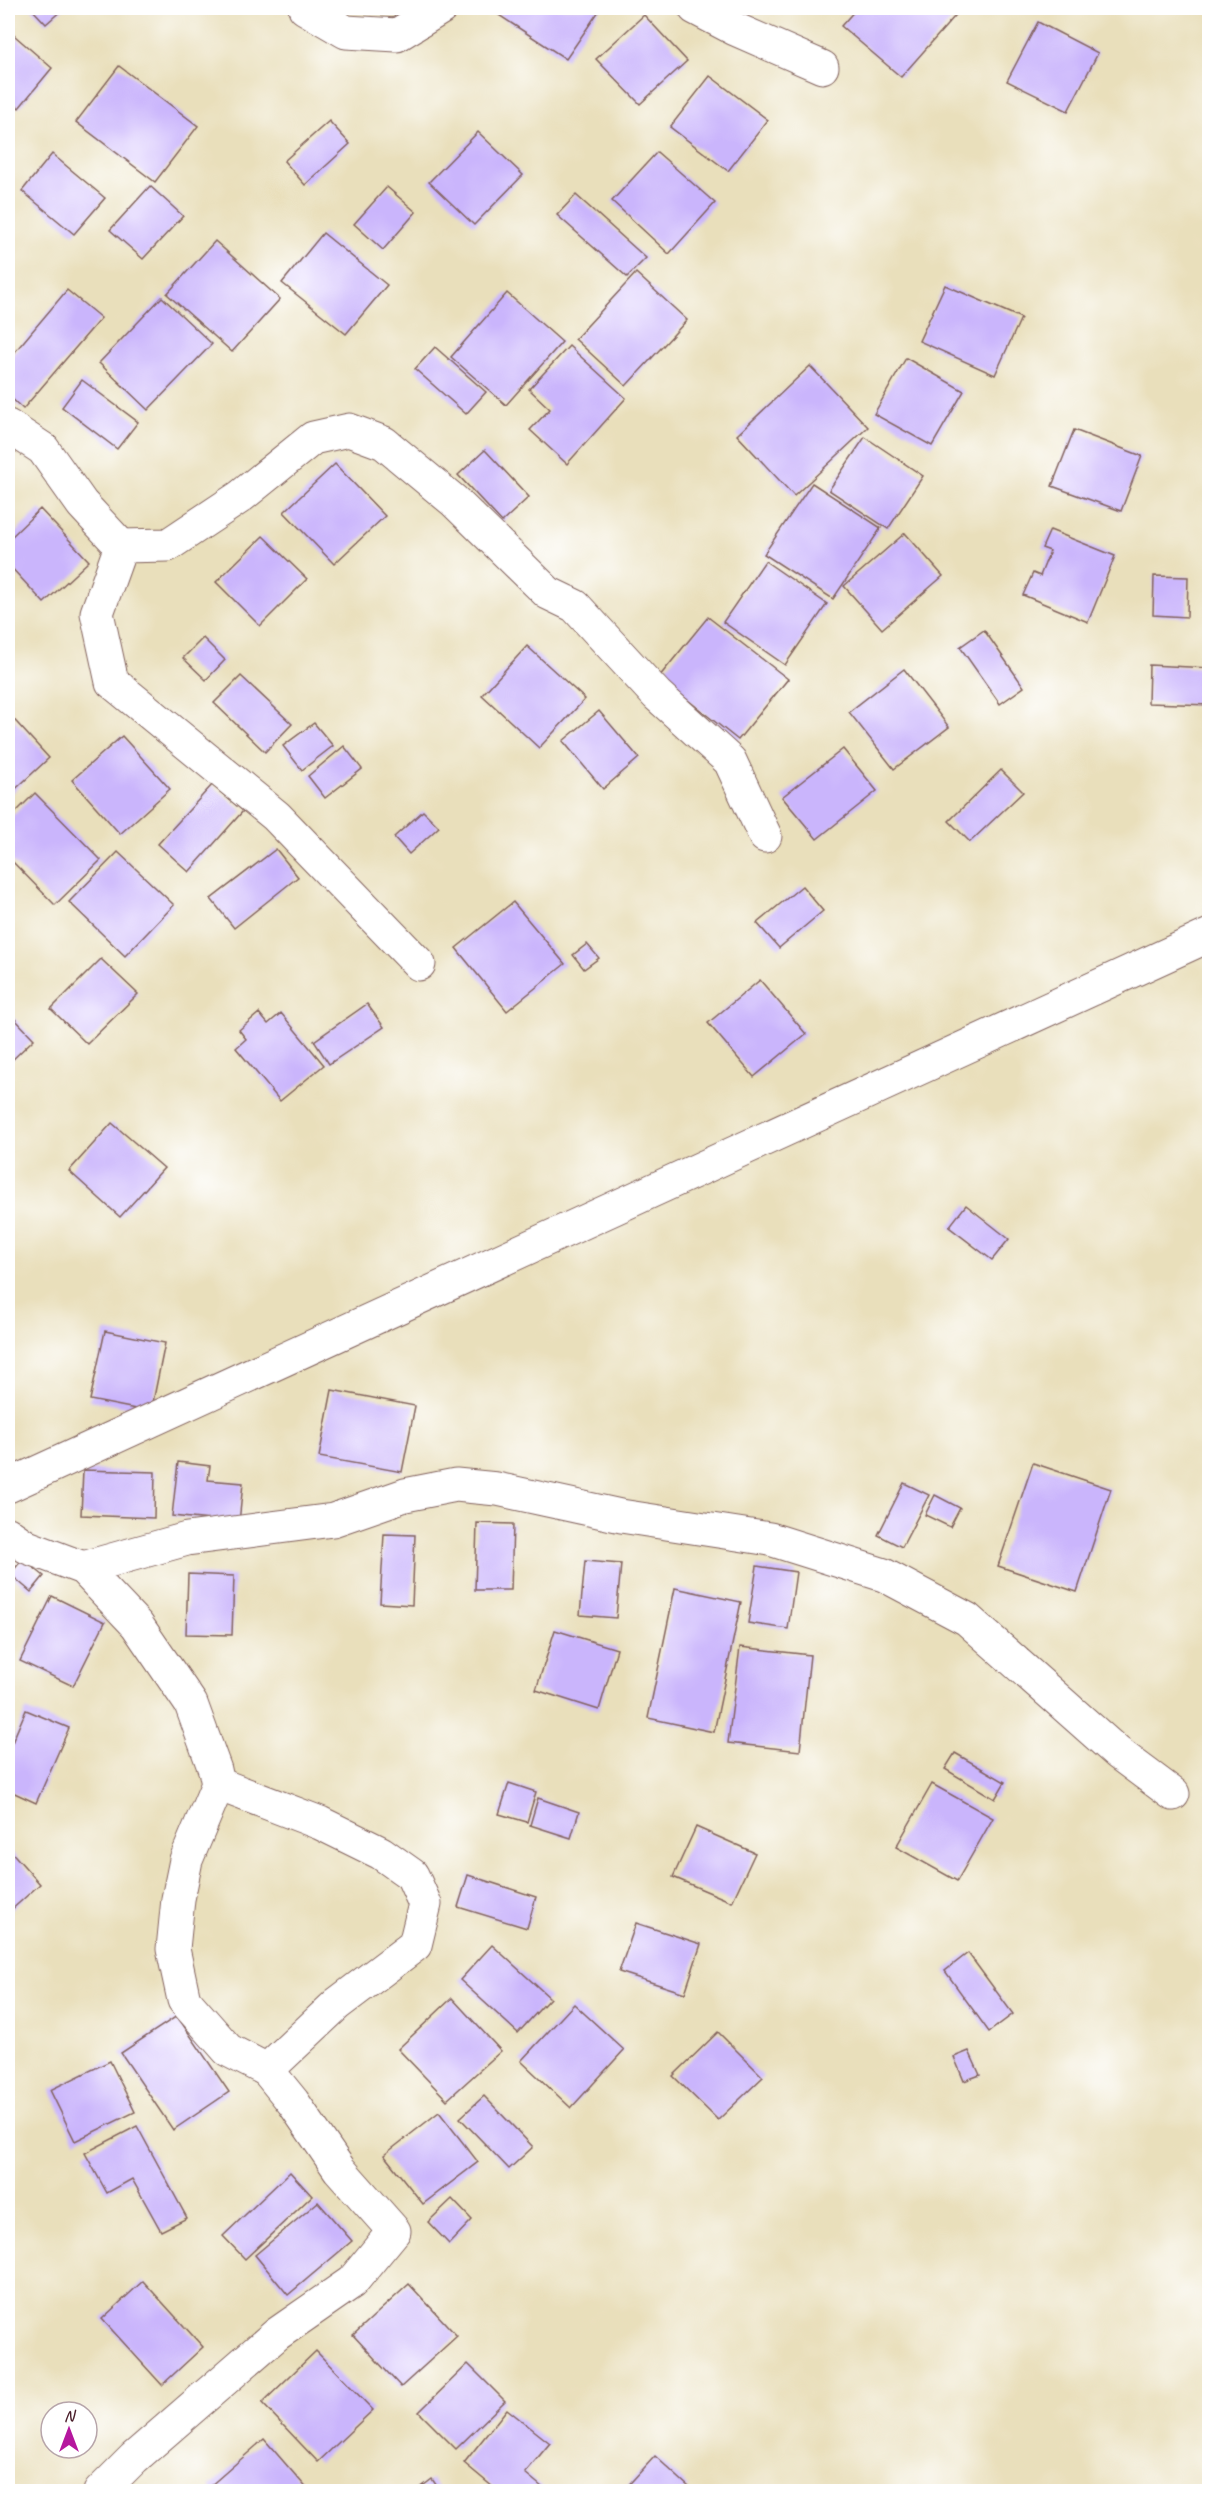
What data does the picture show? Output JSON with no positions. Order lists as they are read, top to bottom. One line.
{"north":"top"}
